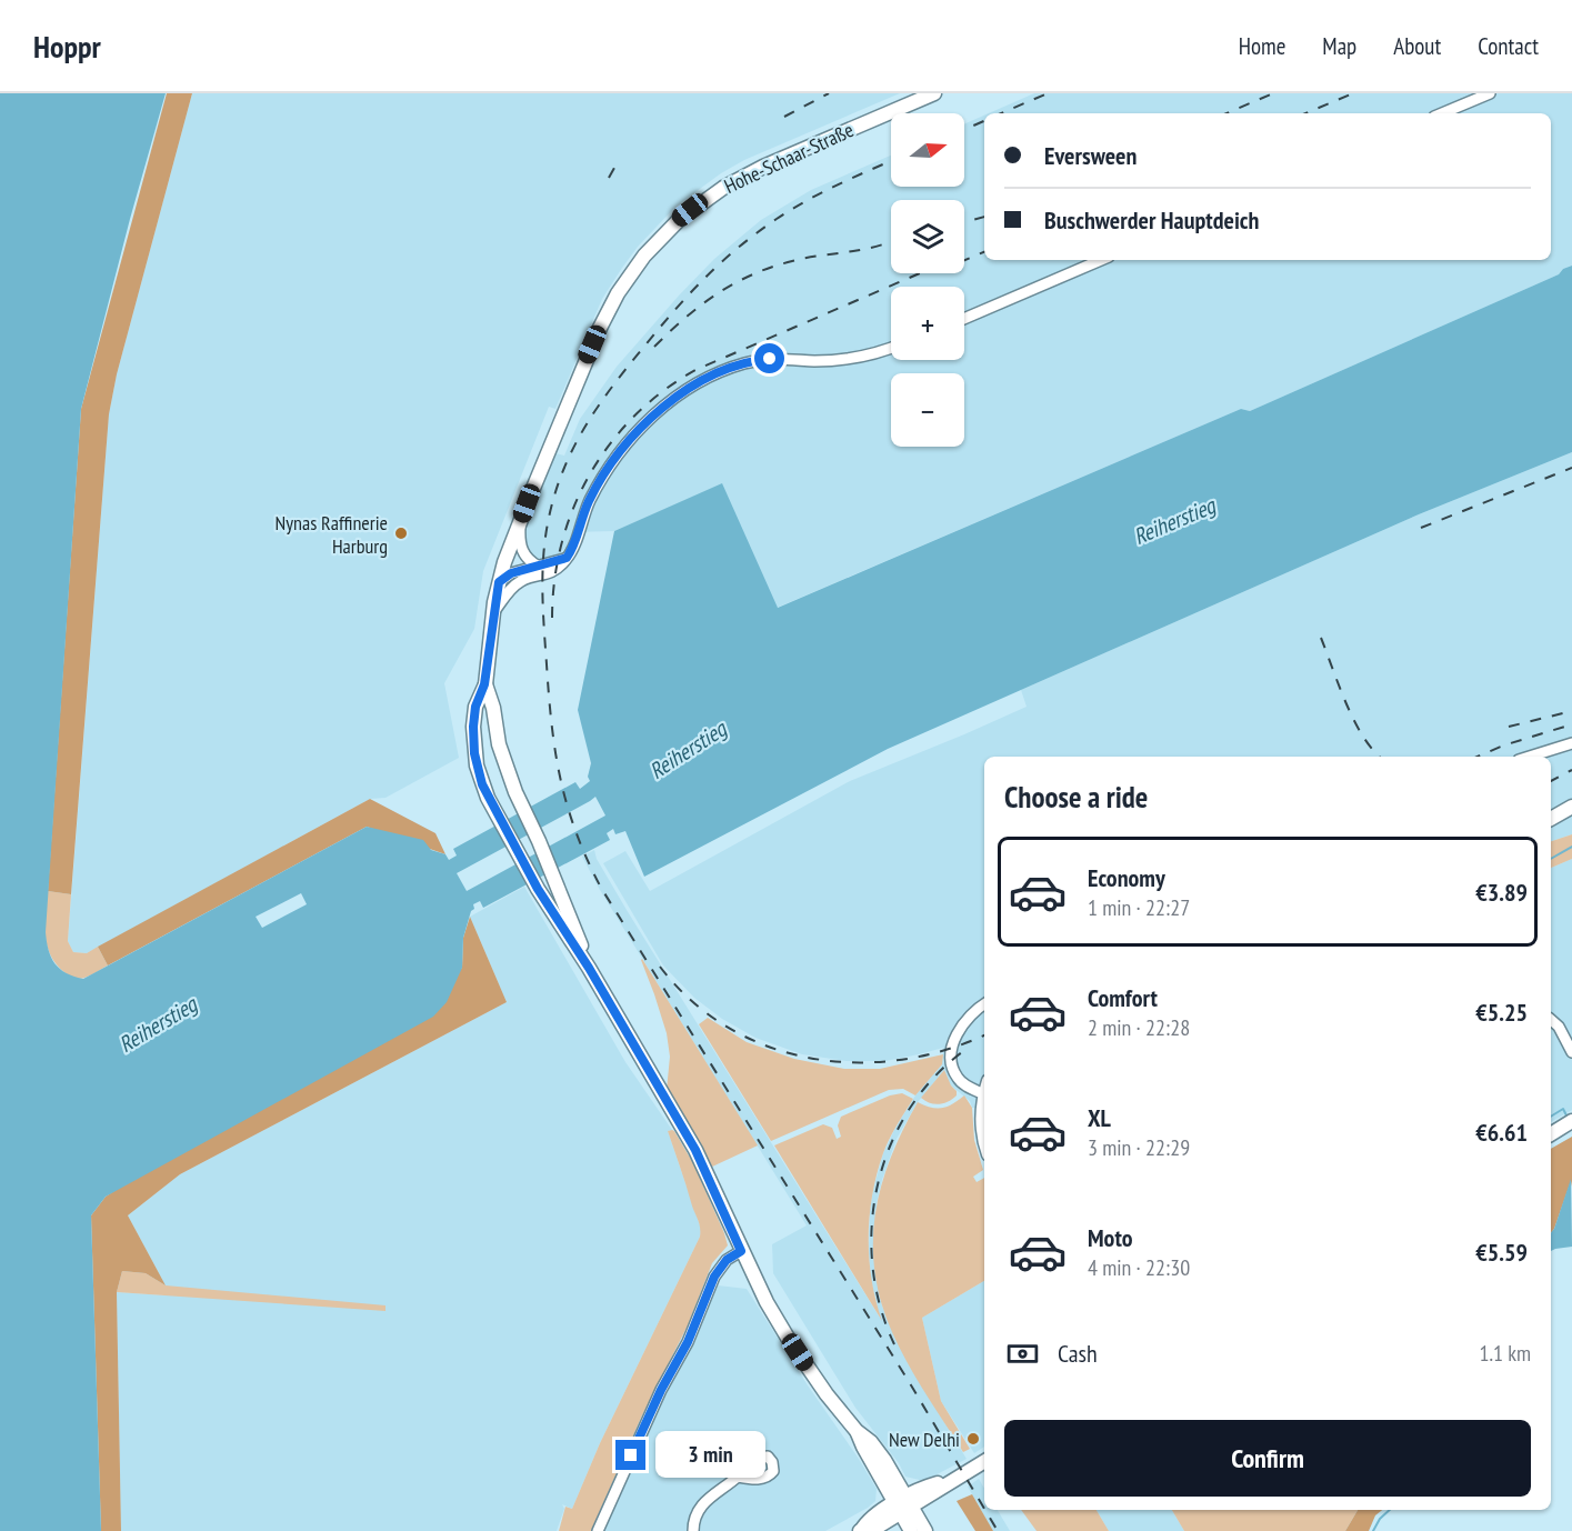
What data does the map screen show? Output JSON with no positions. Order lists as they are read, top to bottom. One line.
{"streets":{"main road":["Hohe-Schaar-Straße"]},"water":["Reiherstieg"],"places":["Nynas Raffinerie Harburg","New Delhi"],"north":"right","page":{"header":"Hoppr","nav":["Home","Map","About","Contact"],"map_buttons":["+","−"],"banner":["Eversween","Buschwerder Hauptdeich"],"heading":"Choose a ride","list":[{"name":"Economy","note":"1 min · 22:27","value":"€3.89"},{"name":"Comfort","note":"2 min · 22:28","value":"€5.25"},{"name":"XL","note":"3 min · 22:29","value":"€6.61"},{"name":"Moto","note":"4 min · 22:30","value":"€5.59"}],"pay":["Cash","1.1 km"],"buttons":"Confirm","bubble":"3 min"}}
